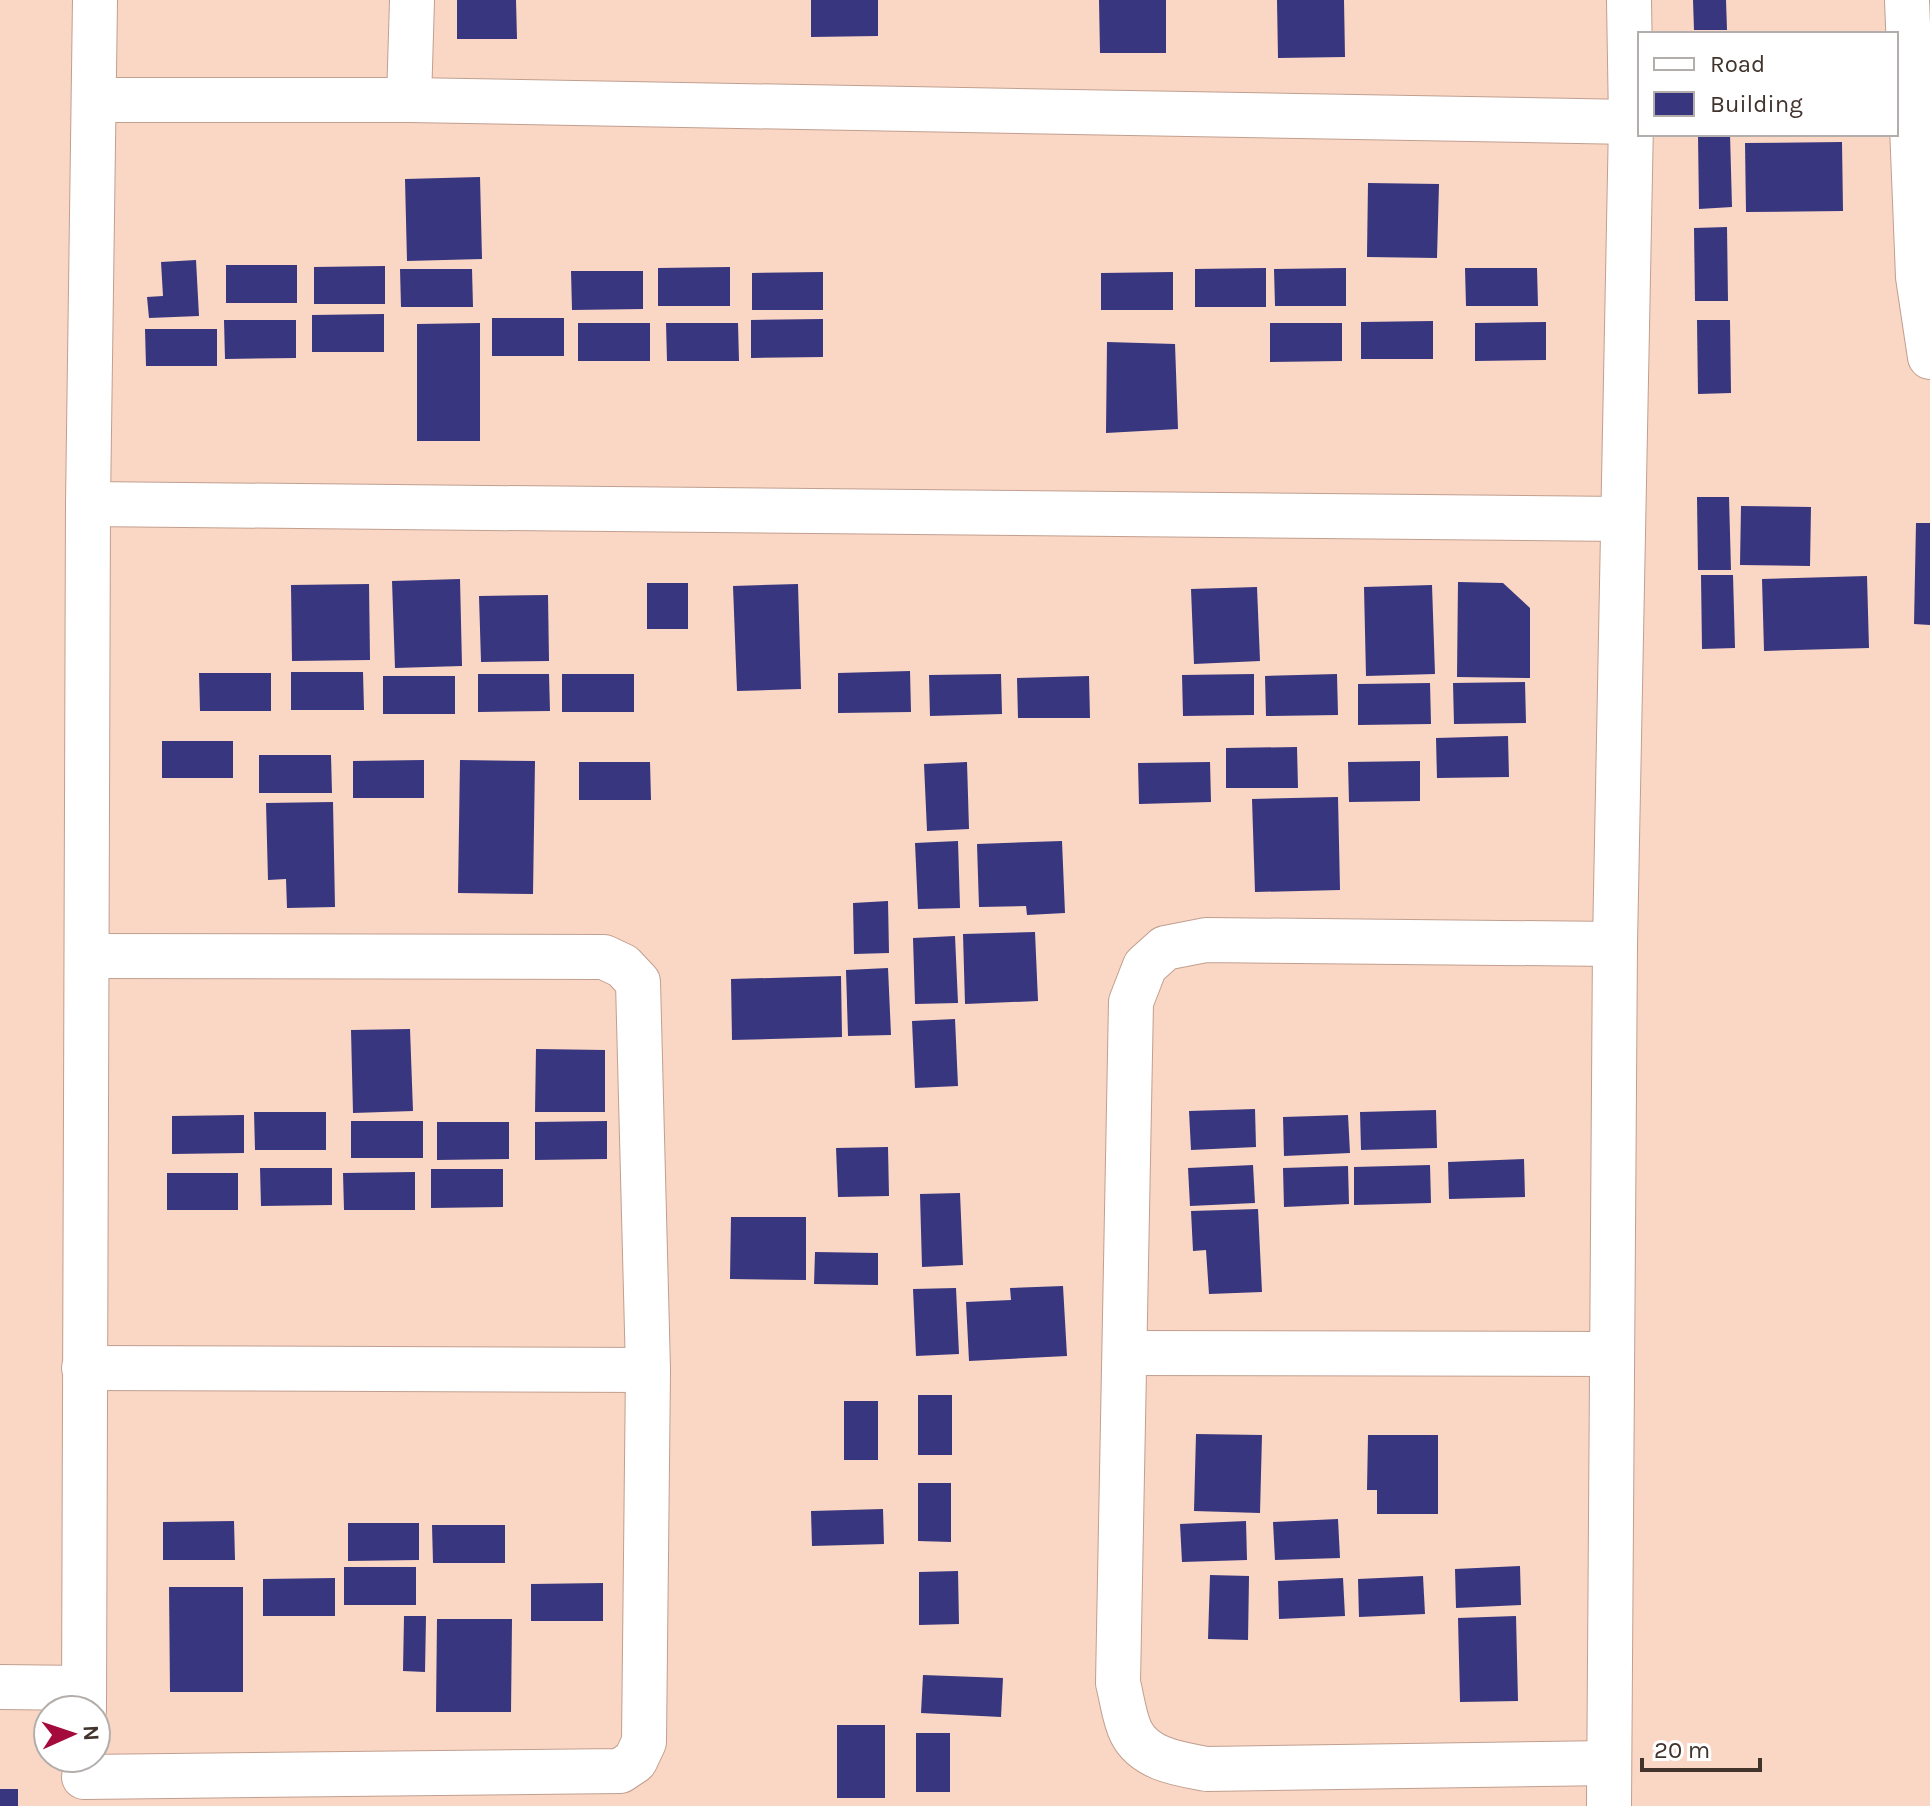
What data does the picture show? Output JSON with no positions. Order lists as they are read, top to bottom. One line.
{"legend":["Road","Building"],"scale_bar":"20 m","north":"right"}
